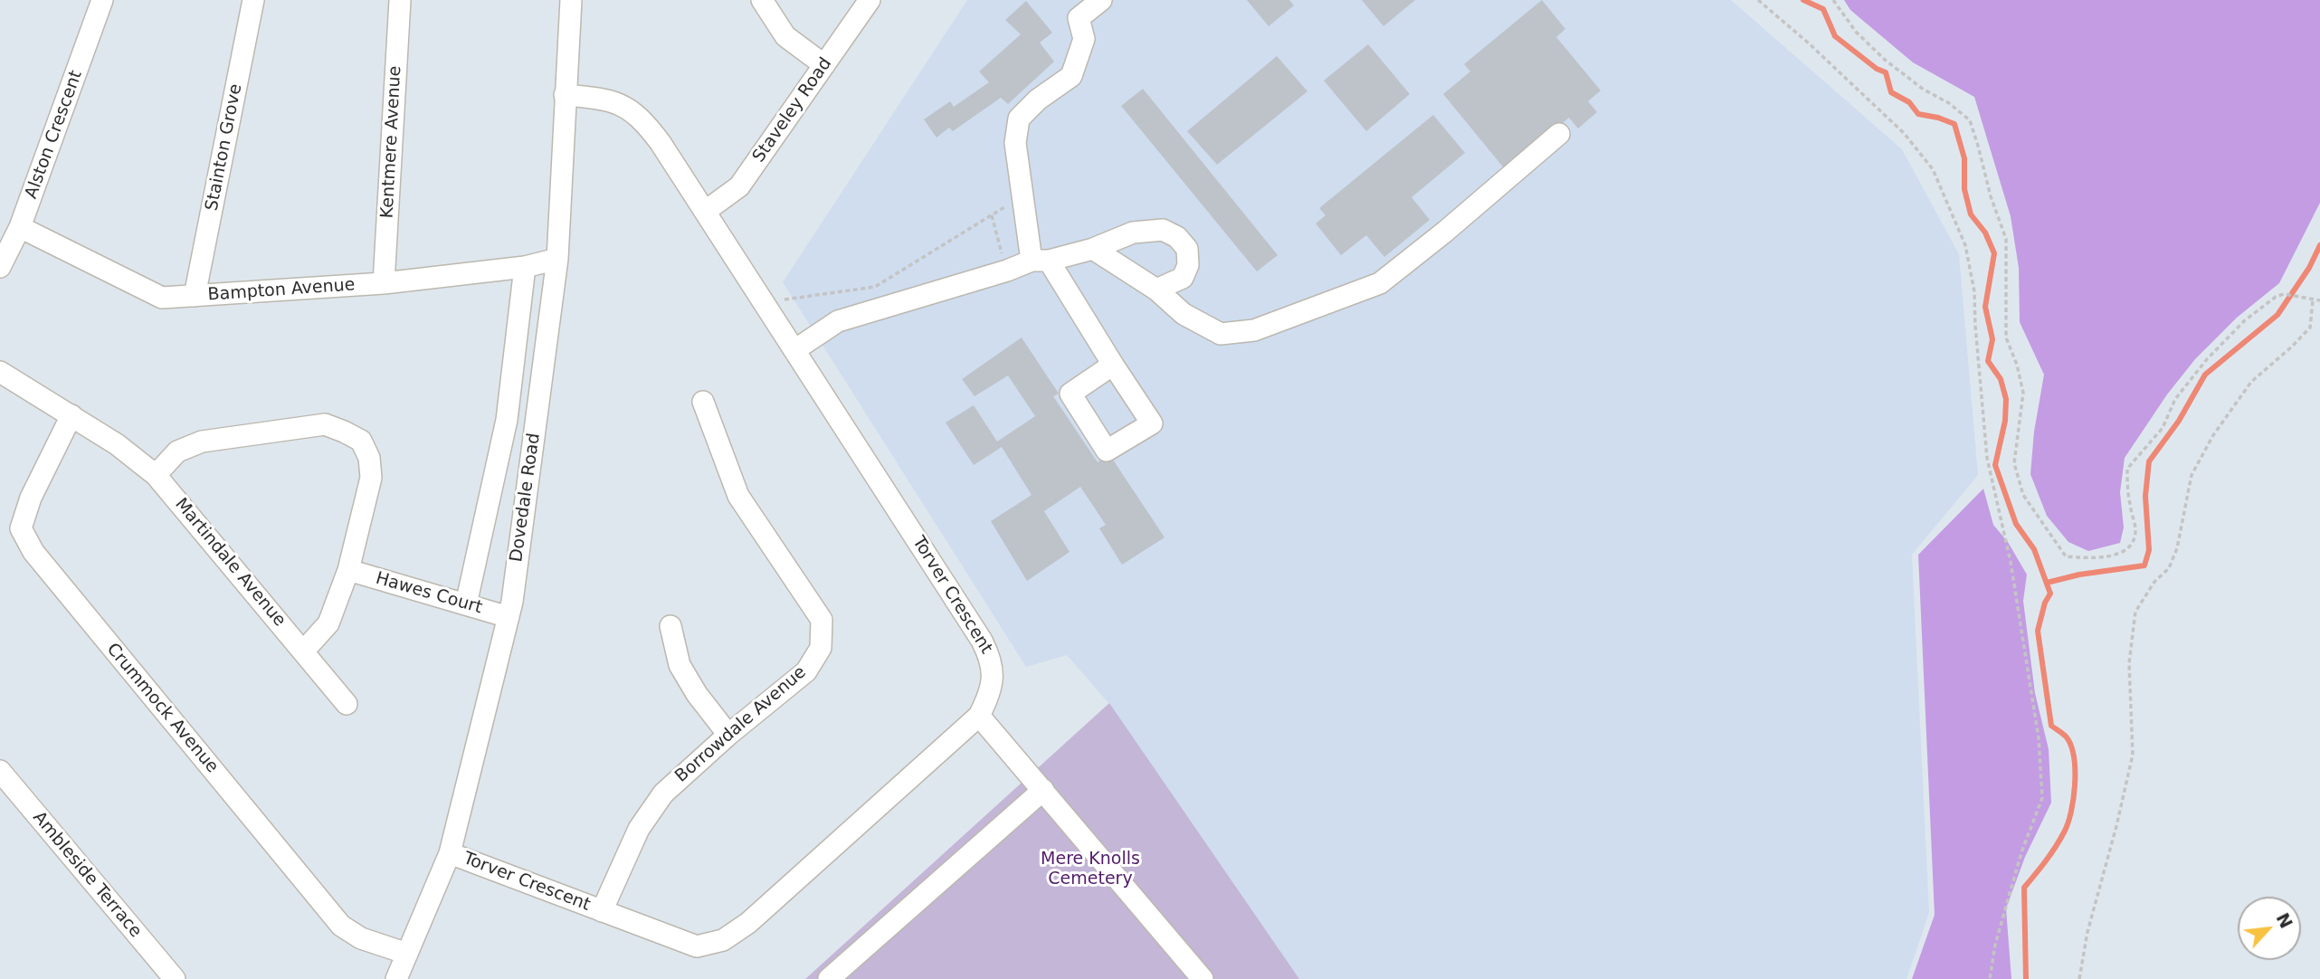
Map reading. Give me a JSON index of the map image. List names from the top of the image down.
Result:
{
  "streets": {
    "street": [
      "Staveley Road",
      "Alston Crescent",
      "Kentmere Avenue",
      "Stainton Grove",
      "Bampton Avenue",
      "Dovedale Road",
      "Martindale Avenue",
      "Hawes Court",
      "Torver Crescent",
      "Crummock Avenue",
      "Borrowdale Avenue",
      "Ambleside Terrace"
    ]
  },
  "crossings": [
    ["Staveley Road", "Torver Crescent"],
    ["Alston Crescent", "Bampton Avenue"],
    ["Kentmere Avenue", "Bampton Avenue"],
    ["Stainton Grove", "Bampton Avenue"],
    ["Bampton Avenue", "Dovedale Road"],
    ["Dovedale Road", "Hawes Court"],
    ["Dovedale Road", "Torver Crescent"],
    ["Dovedale Road", "Crummock Avenue"],
    ["Martindale Avenue", "Crummock Avenue"],
    ["Torver Crescent", "Borrowdale Avenue"]
  ],
  "parks": ["Mere Knolls Cemetery"],
  "north": "top right"
}
